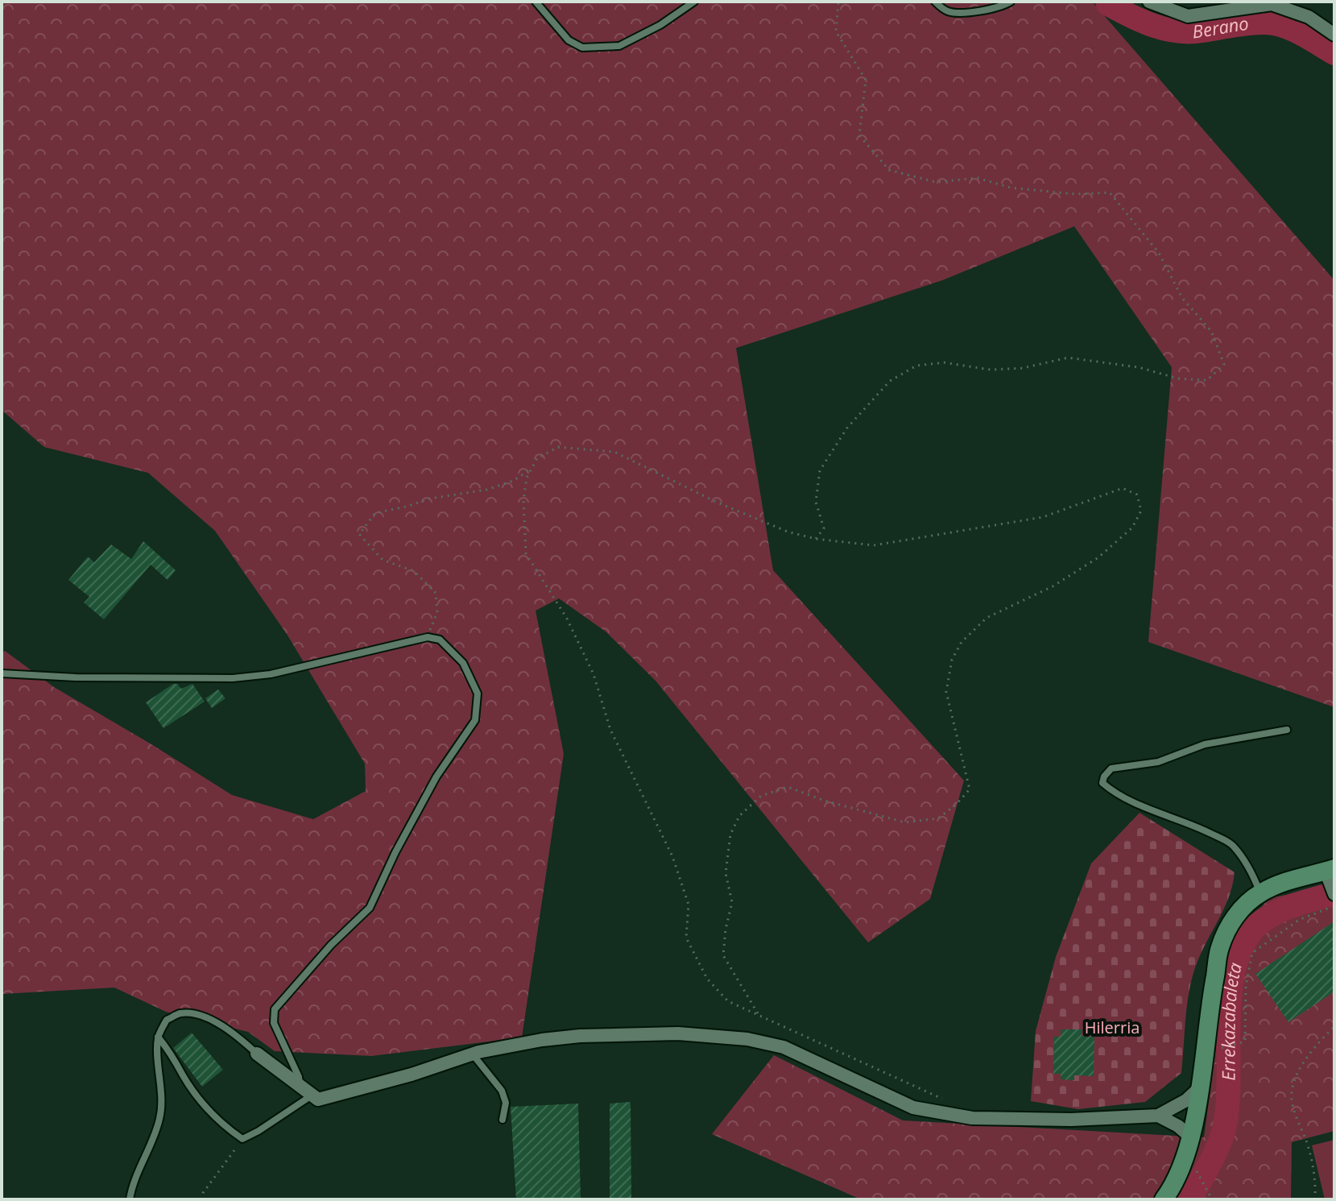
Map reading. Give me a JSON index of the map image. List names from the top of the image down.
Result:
{
  "water": ["Berano", "Errekazabaleta"],
  "parks": ["Hilerria"]
}
